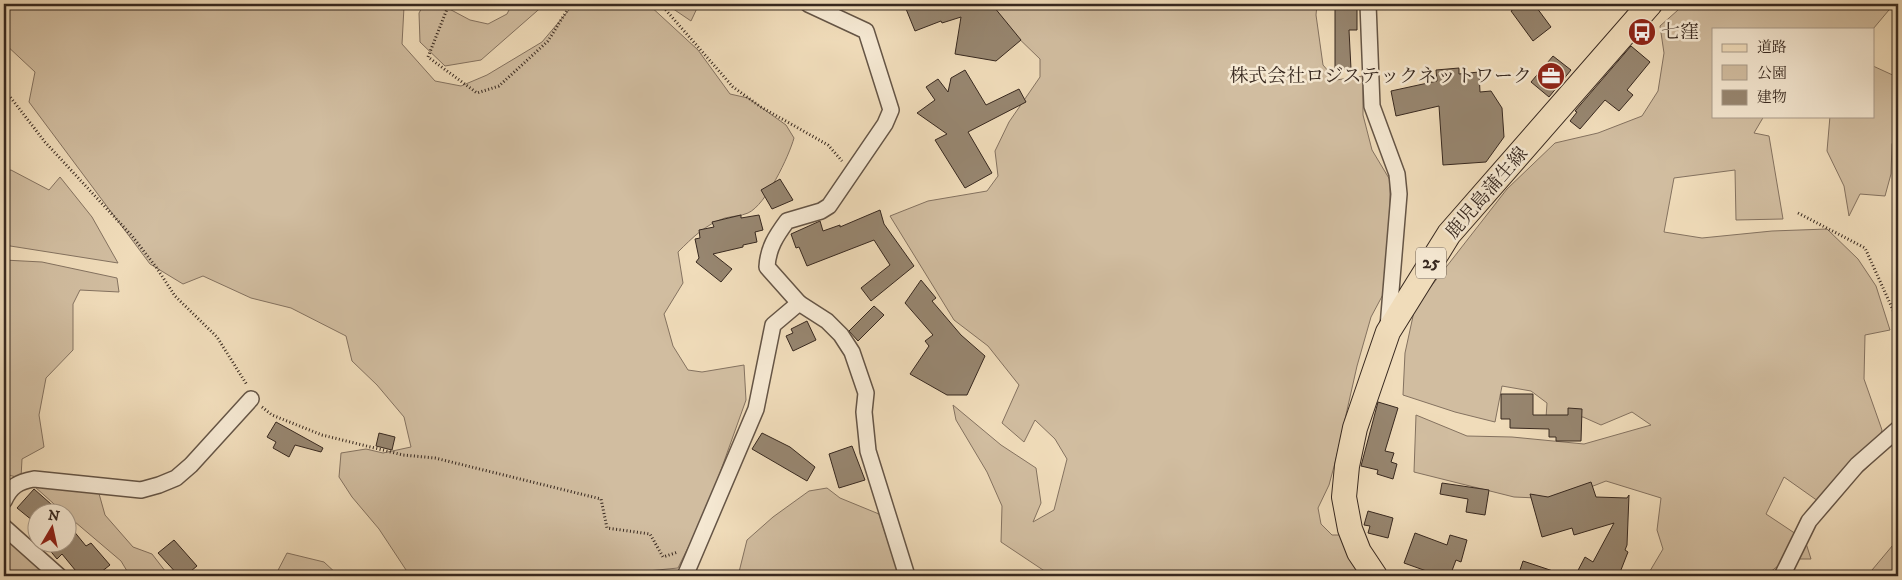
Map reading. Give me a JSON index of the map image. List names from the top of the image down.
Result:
{
  "streets": {
    "main road": ["鹿児島蒲生線", "25"]
  },
  "places": {
    "bus stop": ["七窪"],
    "office": ["株式会社ロジステックネットワーク"]
  },
  "legend": ["道路", "公園", "建物"],
  "north": "top"
}
